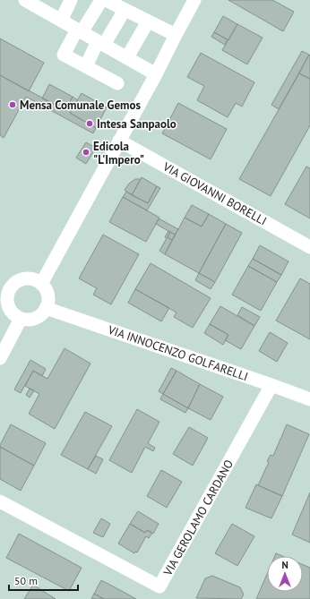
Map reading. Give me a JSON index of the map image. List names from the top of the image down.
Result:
{
  "streets": {
    "street": ["VIA GIOVANNI BORELLI", "VIA INNOCENZO GOLFARELLI", "VIA GEROLAMO CARDANO"]
  },
  "crossings": [
    ["VIA INNOCENZO GOLFARELLI", "VIA GEROLAMO CARDANO"]
  ],
  "places": ["Mensa Comunale Gemos", "Intesa Sanpaolo", "Edicola \"L'Impero\""],
  "scale_bar": "50 m",
  "north": "top"
}
